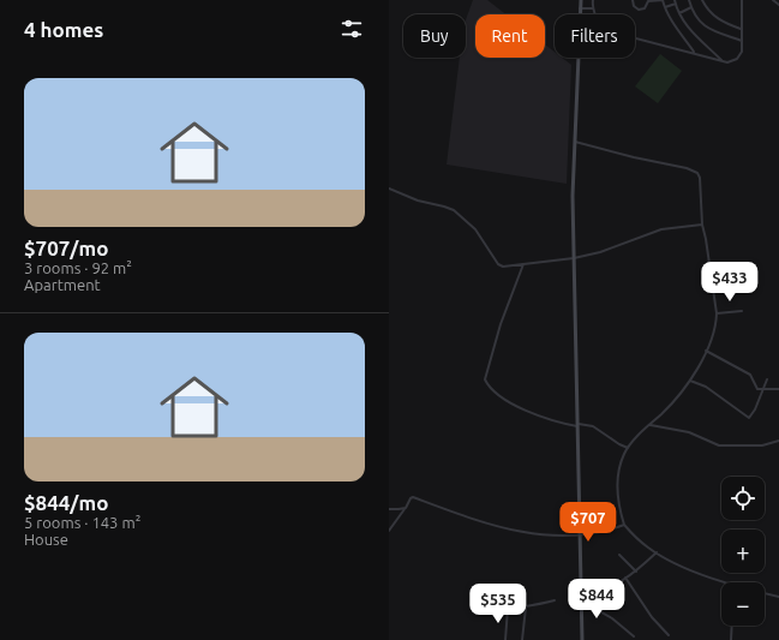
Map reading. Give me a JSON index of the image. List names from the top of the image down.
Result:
{
  "page": {
    "heading": "4 homes",
    "chip": ["Buy", "Rent", "Filters"],
    "list": [
      {
        "name": "$707/mo",
        "note": "3 rooms · 92 m² · Apartment"
      },
      {
        "name": "$844/mo",
        "note": "5 rooms · 143 m² · House"
      }
    ],
    "price": [
      "$433",
      "$707",
      "$844",
      "$535"
    ],
    "map_buttons": ["+", "−"]
  }
}
